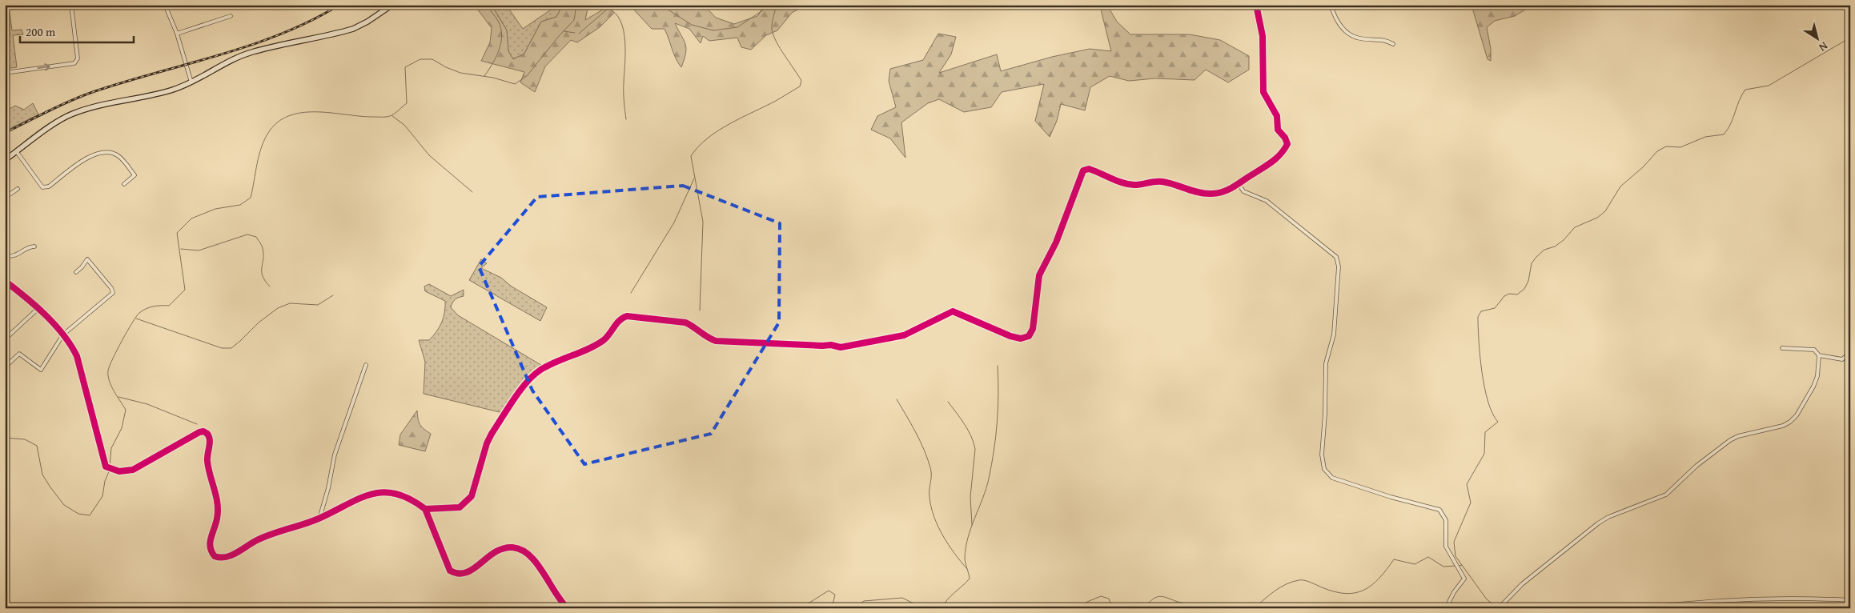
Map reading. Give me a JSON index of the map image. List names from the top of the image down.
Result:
{
  "scale_bar": "200 m",
  "north": "bottom right"
}
